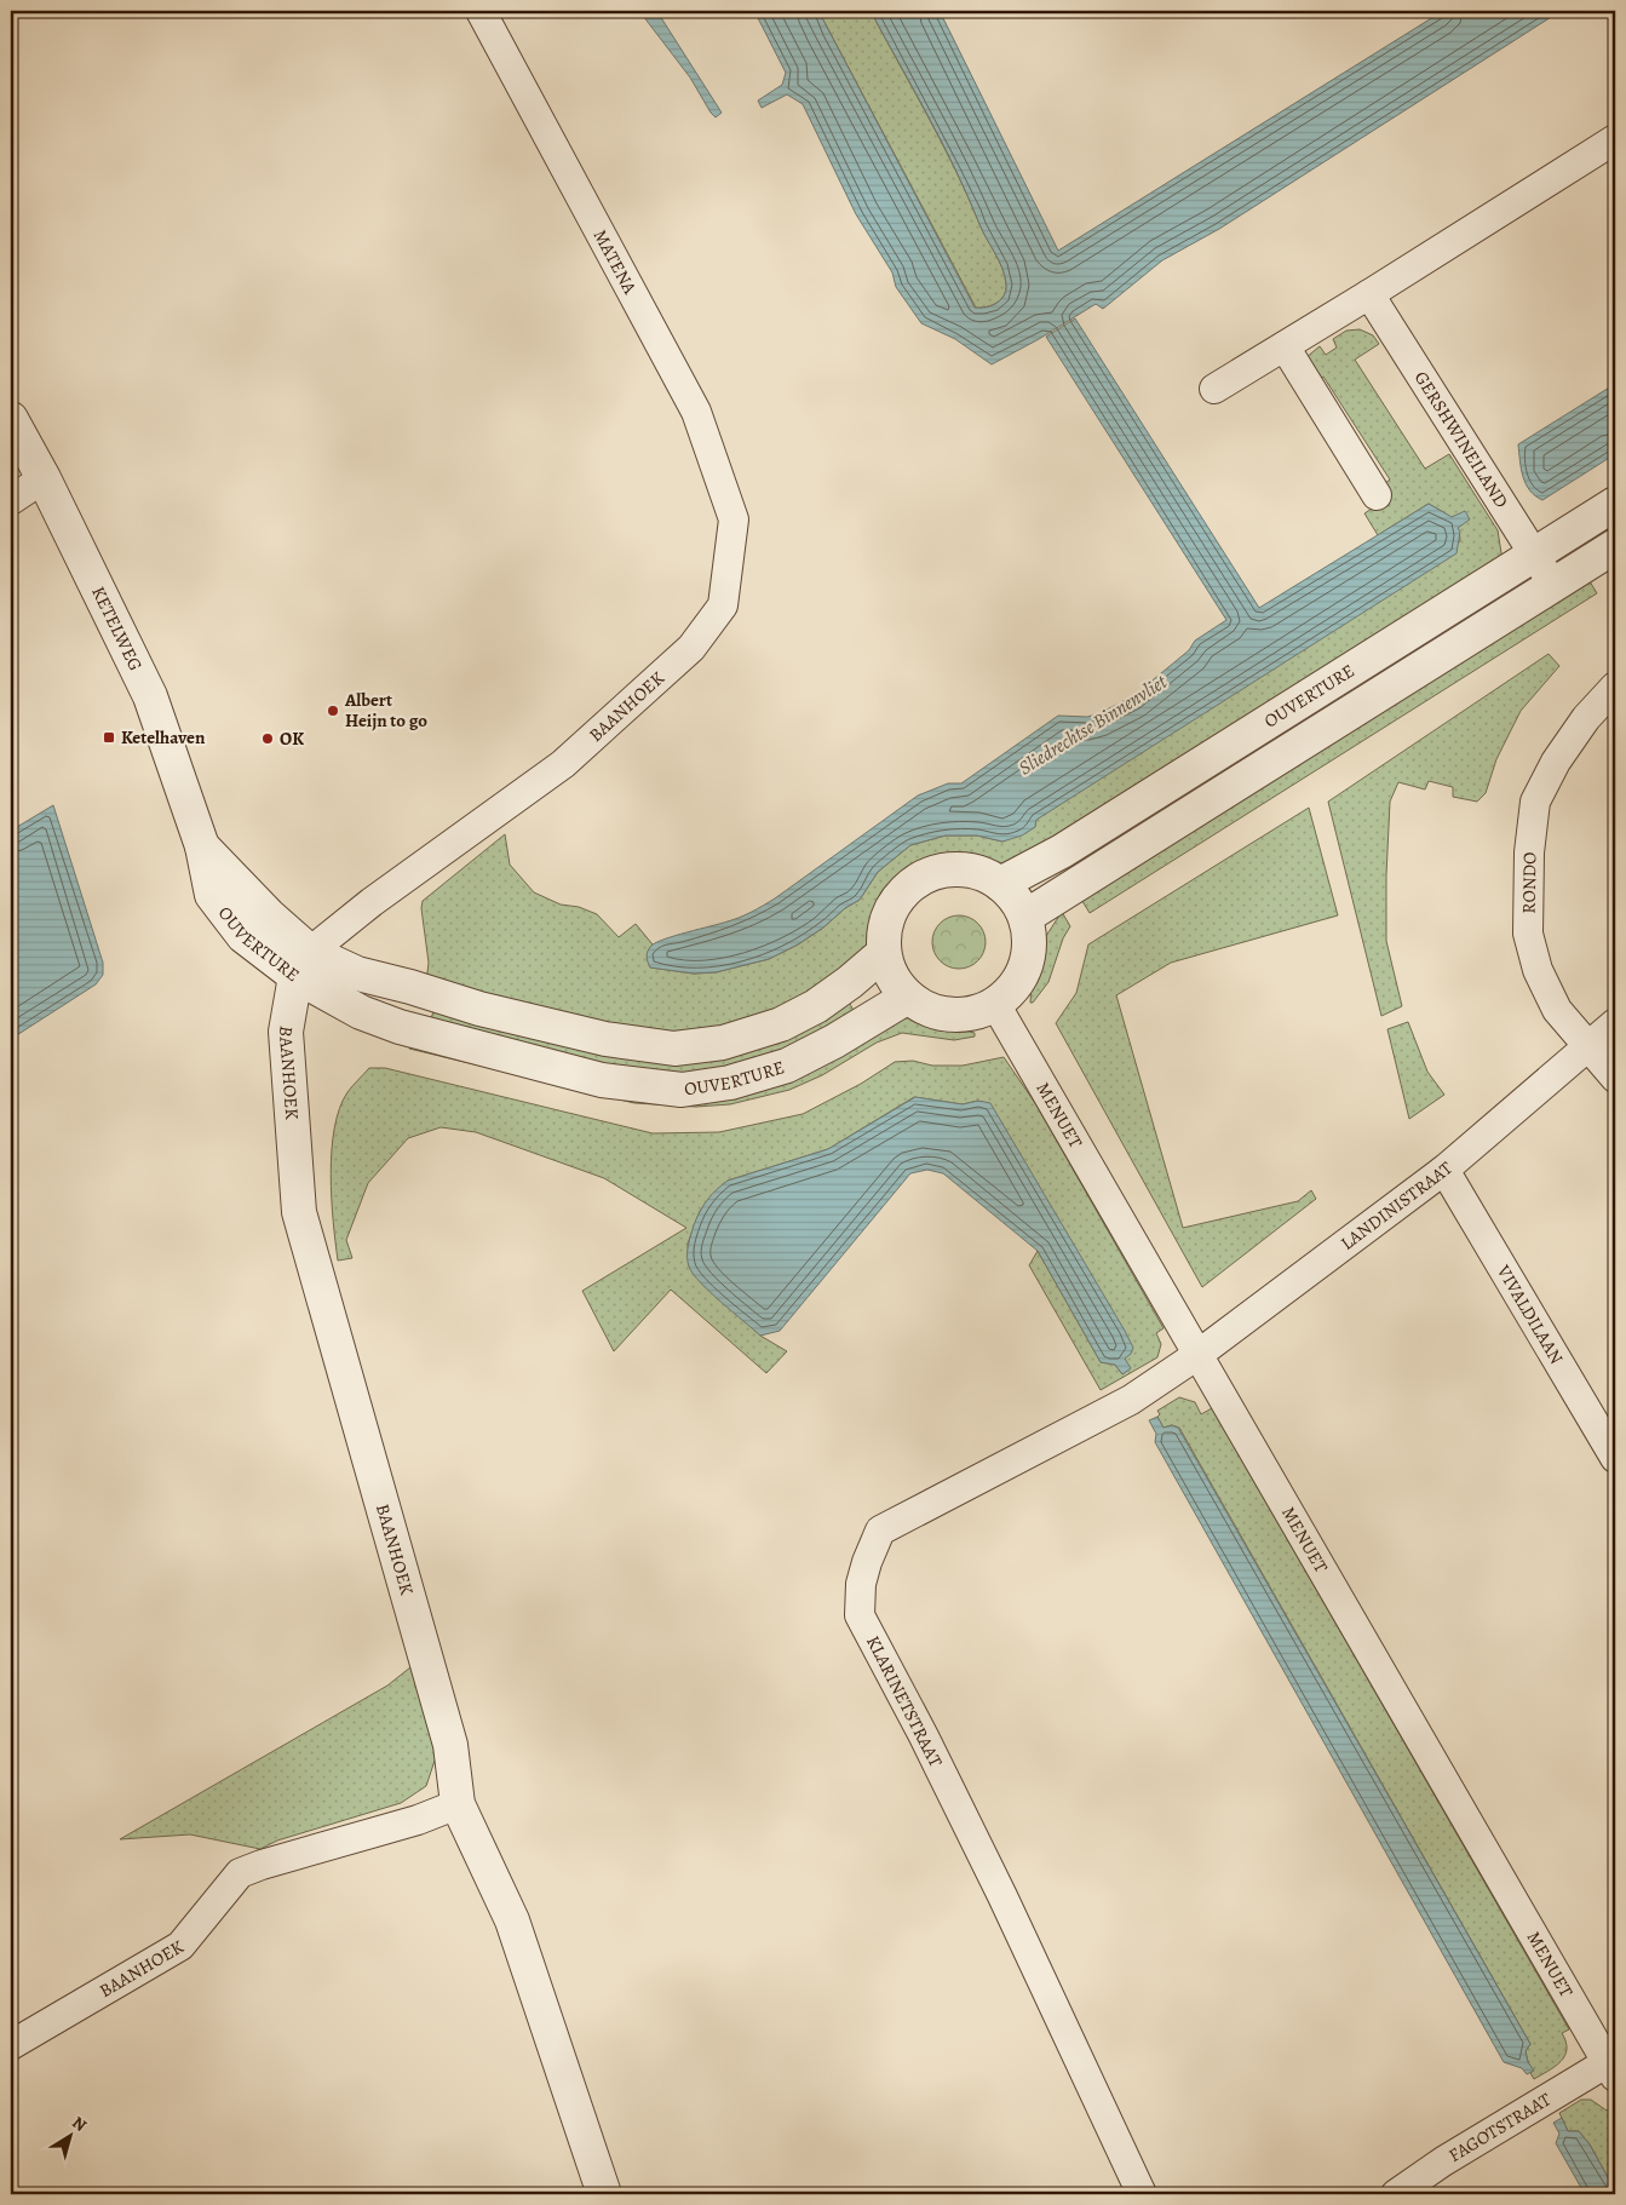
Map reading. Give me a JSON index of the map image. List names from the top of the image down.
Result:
{
  "streets": {
    "street": [
      "MATENA",
      "GERSHWINEILAND",
      "KETELWEG",
      "OUVERTURE",
      "BAANHOEK",
      "RONDO",
      "MENUET",
      "LANDINISTRAAT",
      "VIVALDILAAN",
      "KLARINETSTRAAT",
      "FAGOTSTRAAT"
    ]
  },
  "crossings": [
    ["MATENA", "BAANHOEK"],
    ["GERSHWINEILAND", "OUVERTURE"],
    ["KETELWEG", "OUVERTURE"],
    ["OUVERTURE", "BAANHOEK"],
    ["OUVERTURE", "MENUET"],
    ["RONDO", "LANDINISTRAAT"],
    ["MENUET", "LANDINISTRAAT"],
    ["MENUET", "KLARINETSTRAAT"],
    ["MENUET", "FAGOTSTRAAT"],
    ["LANDINISTRAAT", "VIVALDILAAN"],
    ["LANDINISTRAAT", "KLARINETSTRAAT"]
  ],
  "water": ["Sliedrechtse Binnenvliet"],
  "places": {
    "other": ["Albert Heijn to go", "OK"],
    "transit": ["Ketelhaven"]
  },
  "north": "top right"
}
